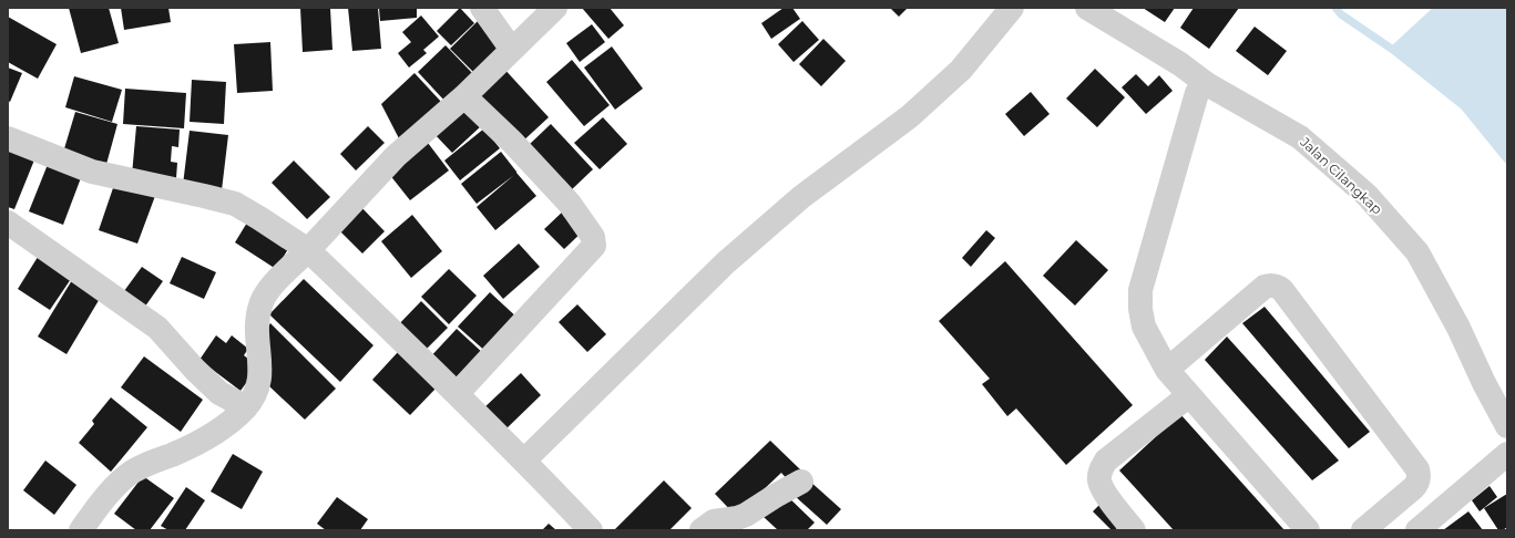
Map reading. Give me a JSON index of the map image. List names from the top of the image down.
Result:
{
  "streets": {
    "street": ["Jalan Cilangkap"]
  }
}
